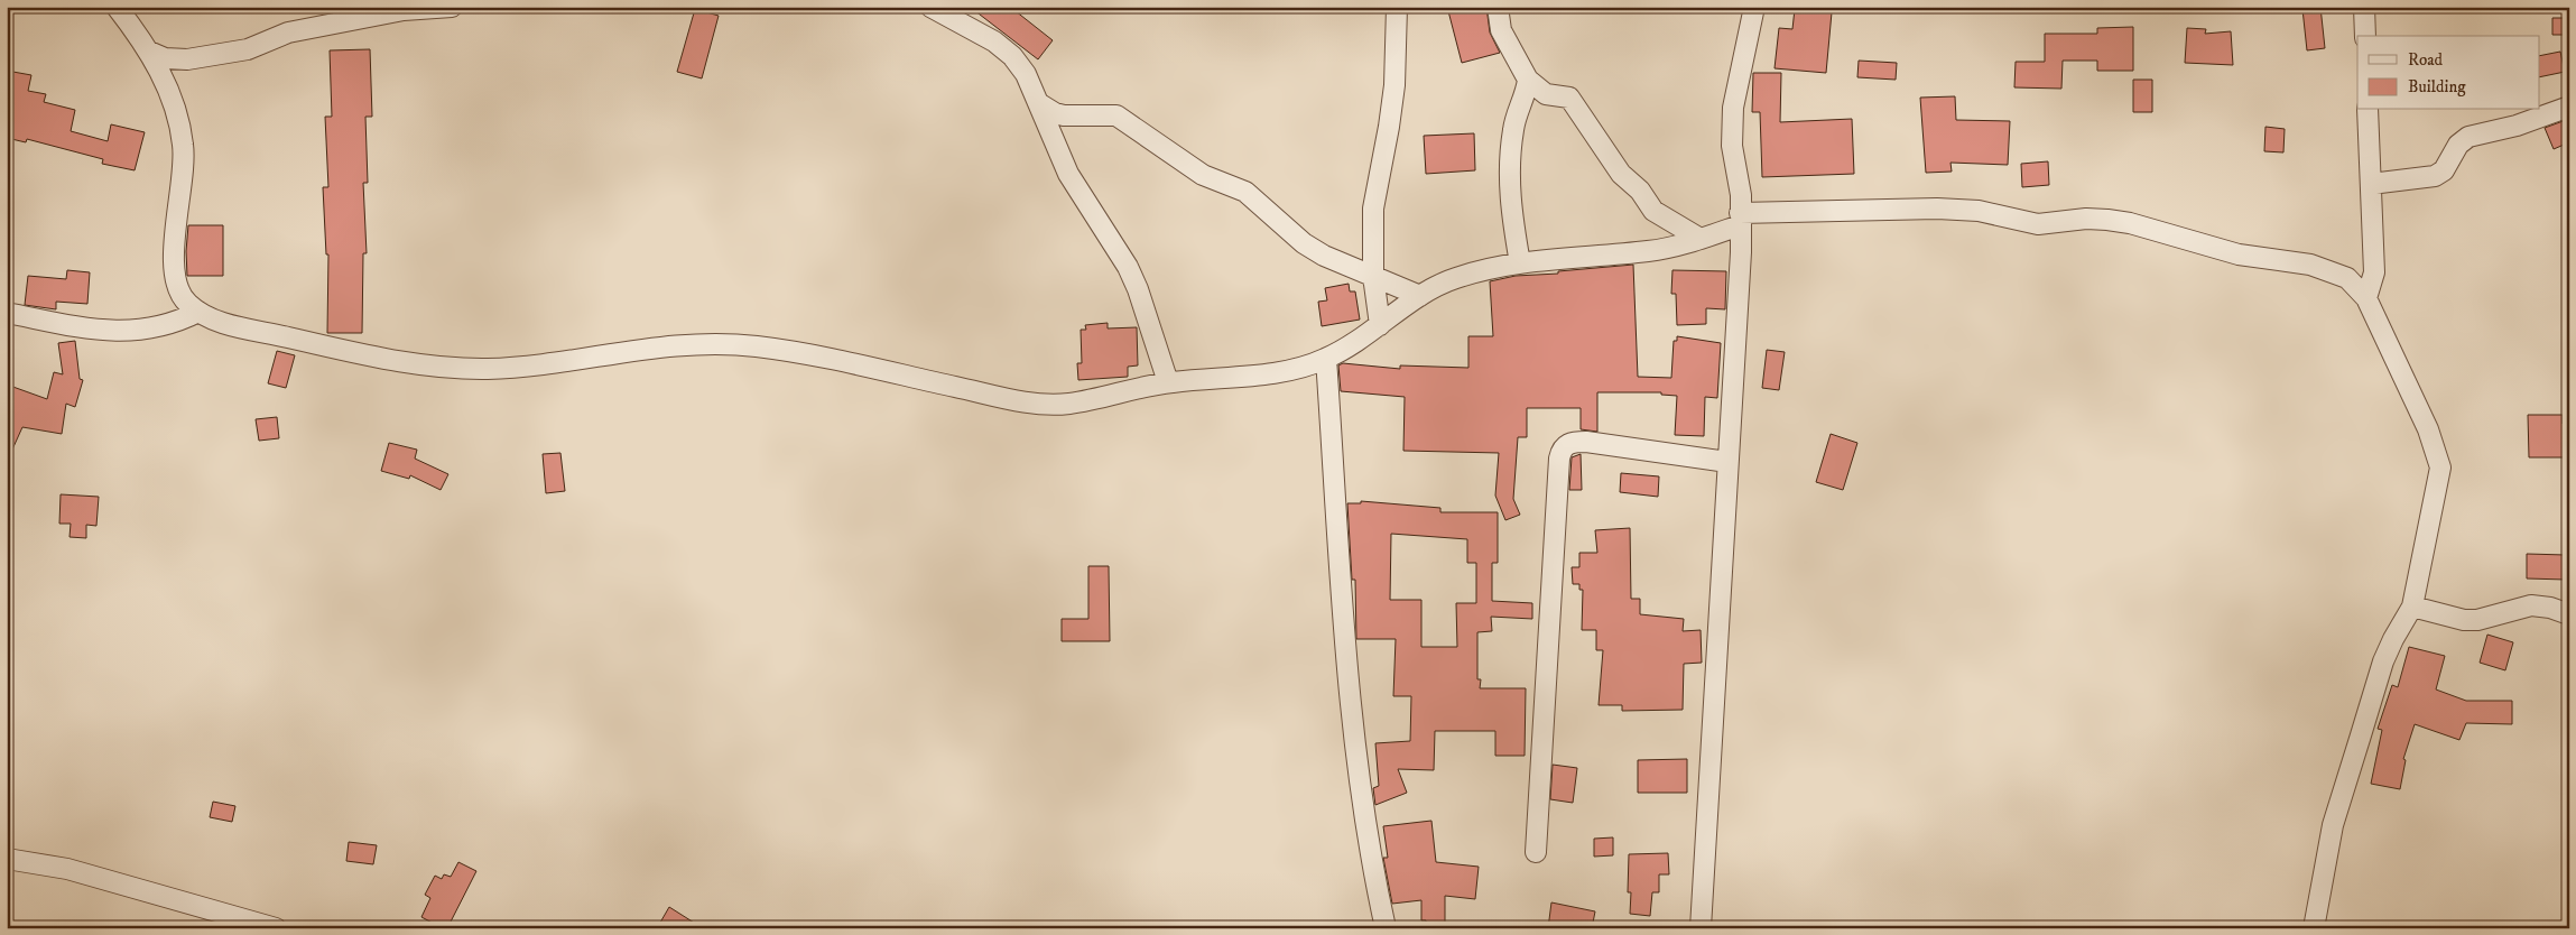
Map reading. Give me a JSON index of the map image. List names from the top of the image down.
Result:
{
  "legend": ["Road", "Building"]
}
